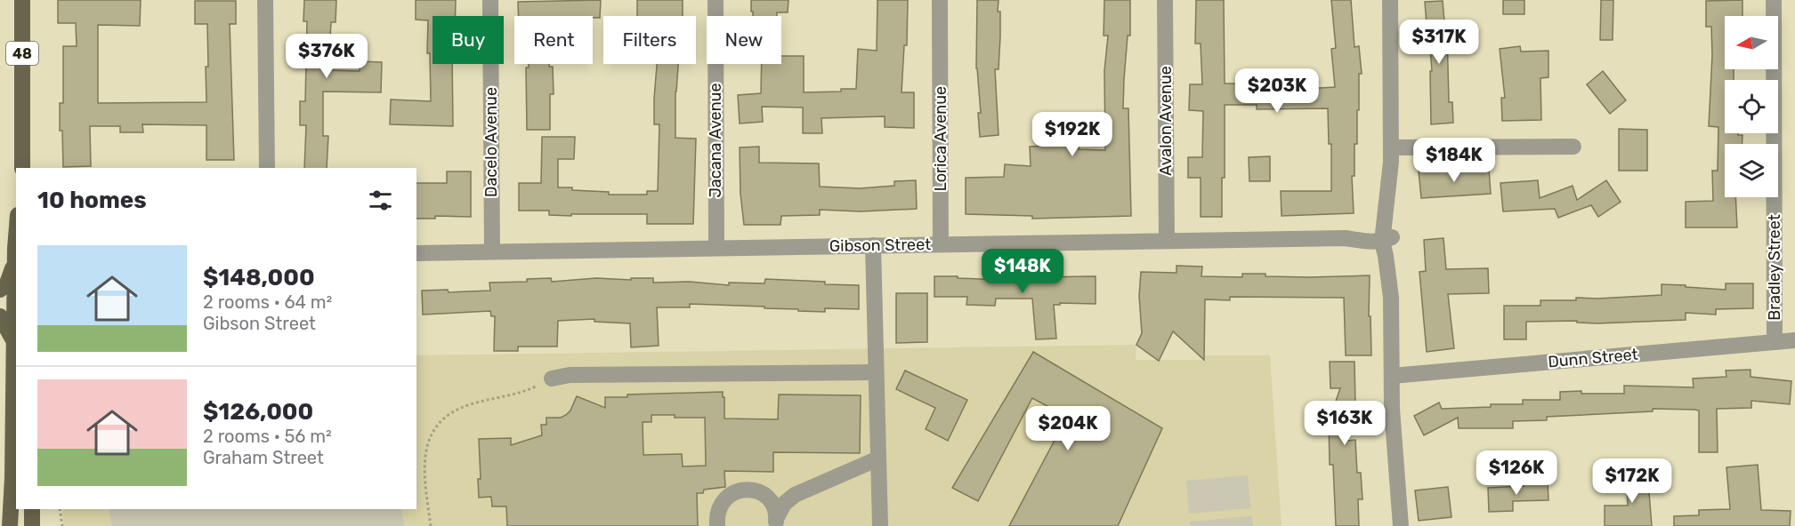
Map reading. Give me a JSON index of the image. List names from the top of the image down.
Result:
{
  "streets": {
    "main road": ["48"],
    "street": [
      "Avalon Avenue",
      "Lorica Avenue",
      "Jacana Avenue",
      "Dacelo Avenue",
      "Gibson Street",
      "Bradley Street",
      "Dunn Street"
    ]
  },
  "crossings": [
    ["Avalon Avenue", "Gibson Street"],
    ["Lorica Avenue", "Gibson Street"],
    ["Jacana Avenue", "Gibson Street"],
    ["Dacelo Avenue", "Gibson Street"],
    ["Bradley Street", "Dunn Street"]
  ],
  "north": "left",
  "page": {
    "chip": [
      "Buy",
      "Rent",
      "Filters",
      "New"
    ],
    "price": [
      "$317K",
      "$376K",
      "$203K",
      "$192K",
      "$184K",
      "$148K",
      "$163K",
      "$204K",
      "$126K",
      "$172K"
    ],
    "heading": "10 homes",
    "list": [
      {
        "name": "$148,000",
        "note": "2 rooms · 64 m² · Gibson Street"
      },
      {
        "name": "$126,000",
        "note": "2 rooms · 56 m² · Graham Street"
      }
    ]
  }
}
